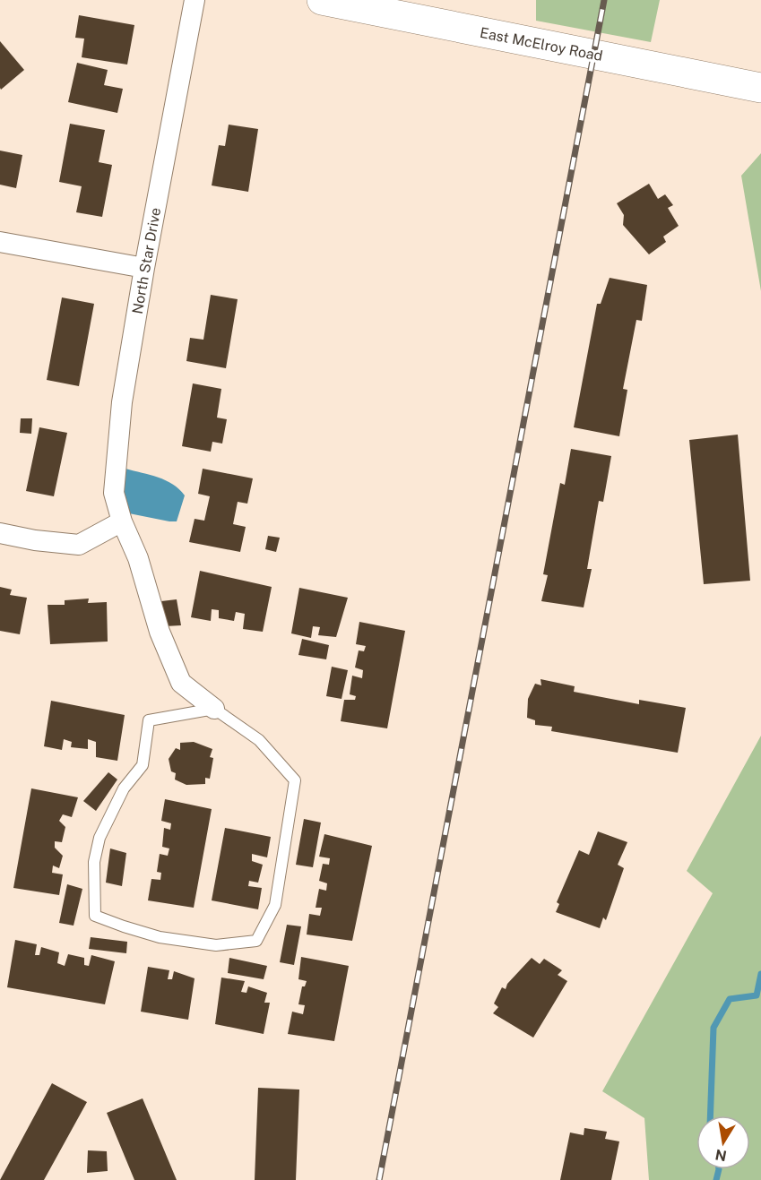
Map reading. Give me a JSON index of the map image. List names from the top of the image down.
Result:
{
  "streets": {
    "main road": ["East McElroy Road"],
    "street": ["North Star Drive"]
  },
  "north": "bottom"
}
